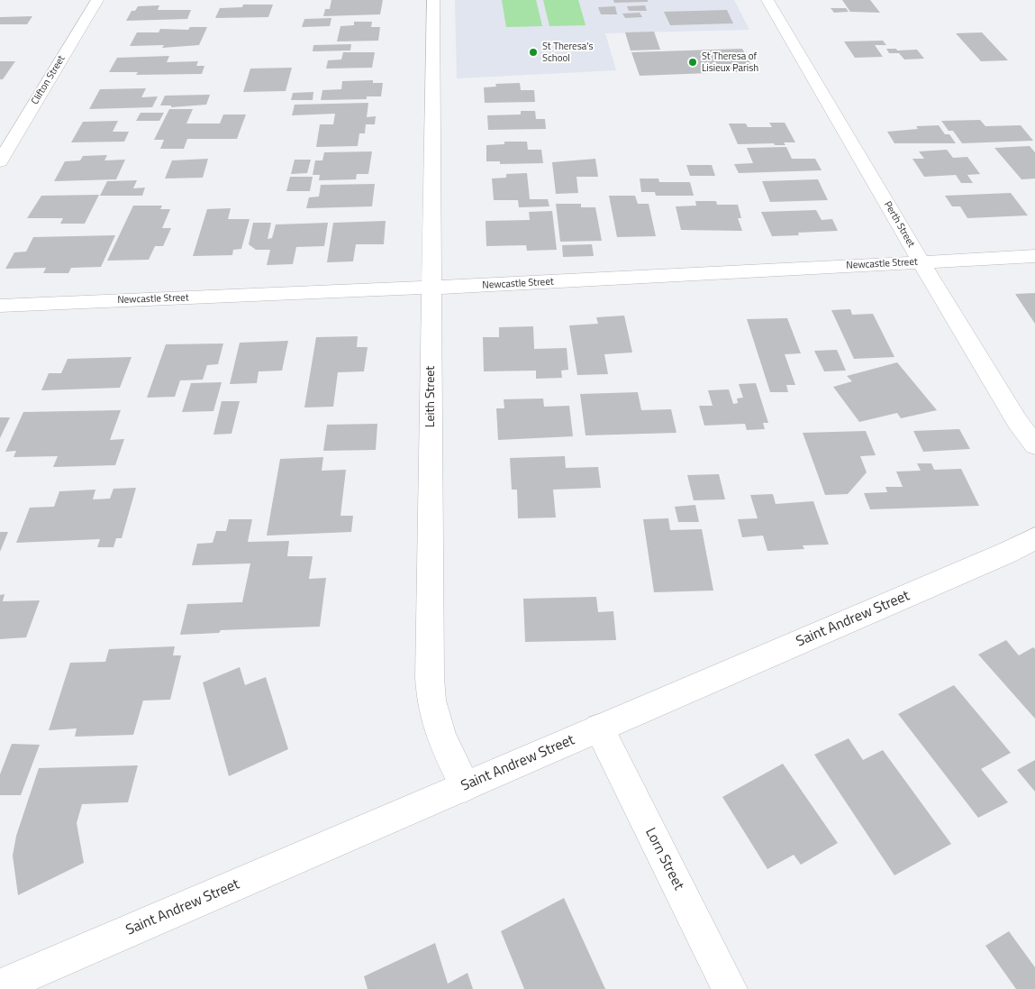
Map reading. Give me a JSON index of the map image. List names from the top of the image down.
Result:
{
  "streets": {
    "street": [
      "Clifton Street",
      "Perth Street",
      "Newcastle Street",
      "Leith Street",
      "Saint Andrew Street",
      "Lorn Street"
    ]
  },
  "crossings": [
    ["Perth Street", "Newcastle Street"],
    ["Newcastle Street", "Leith Street"],
    ["Leith Street", "Saint Andrew Street"],
    ["Saint Andrew Street", "Lorn Street"]
  ],
  "places": ["St Theresa's School", "St Theresa of Lisieux Parish"]
}
